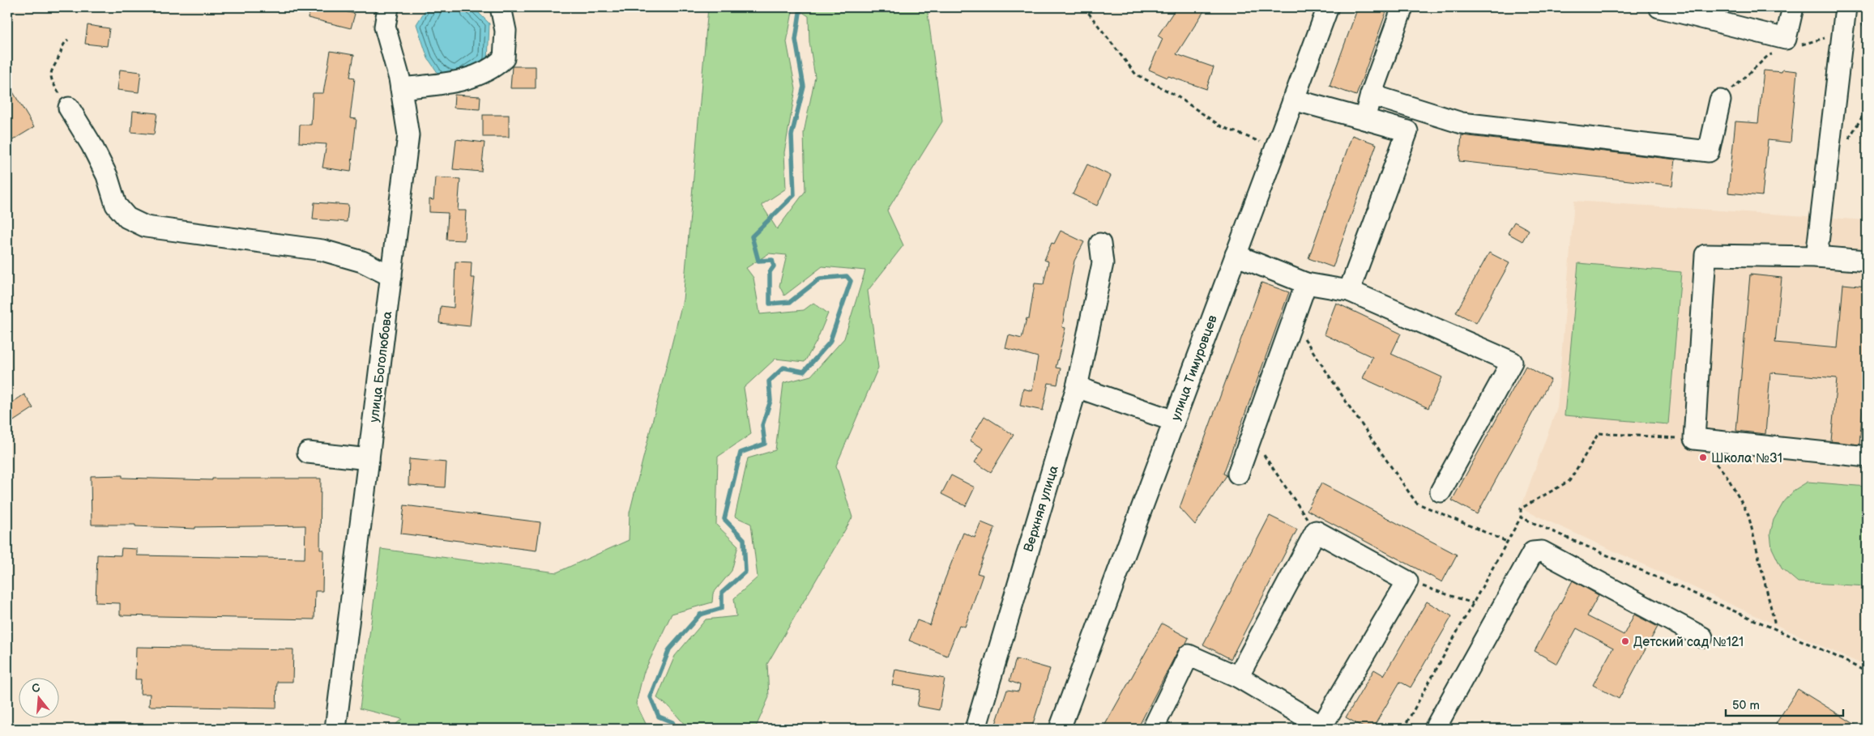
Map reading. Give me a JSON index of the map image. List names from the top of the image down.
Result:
{
  "streets": {
    "street": ["улица Боголюбова", "улица Тимуровцев", "Верхняя улица"]
  },
  "places": ["Школа №31", "Детский сад №121"],
  "scale_bar": "50 m",
  "north": "top"
}
